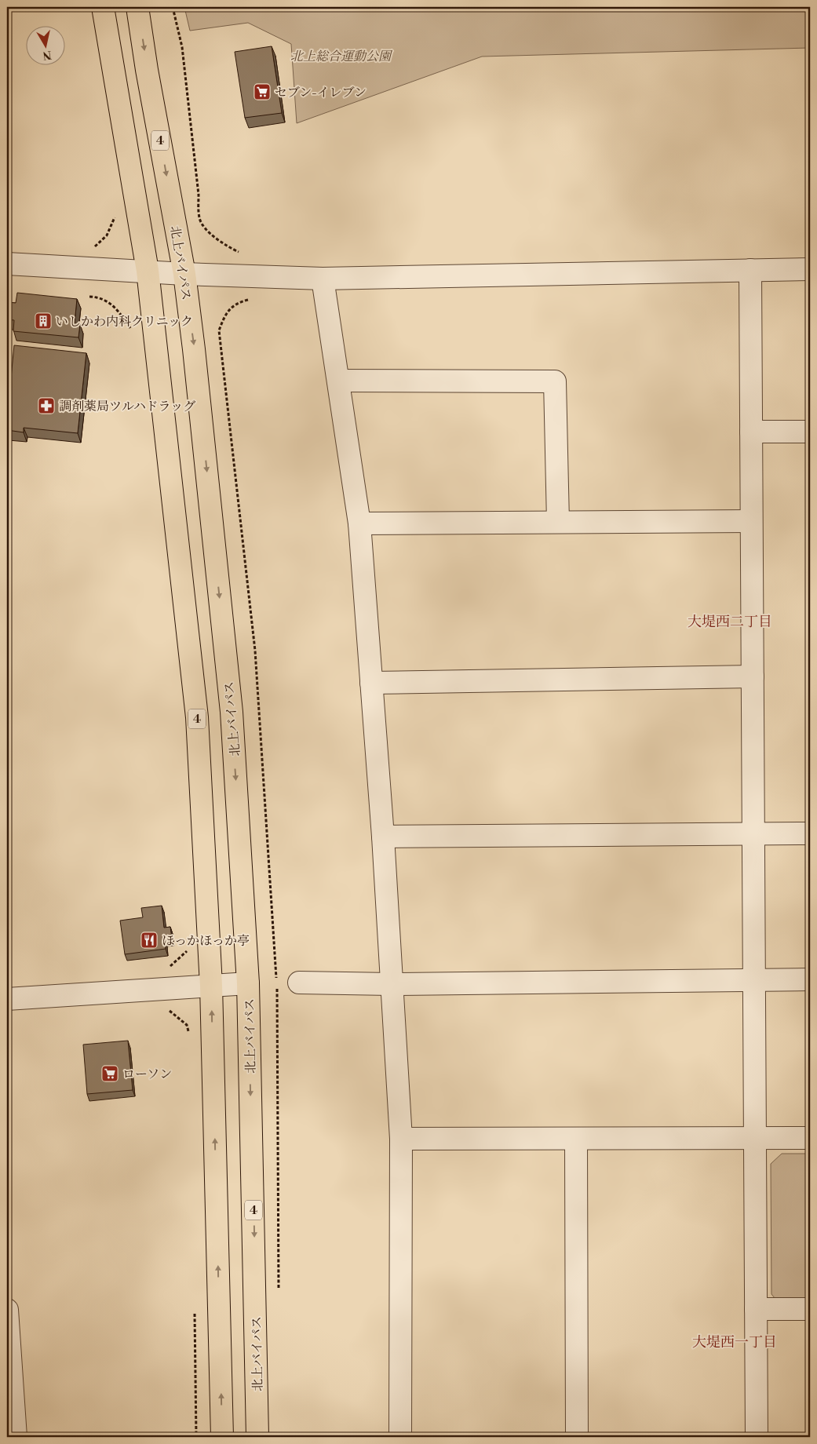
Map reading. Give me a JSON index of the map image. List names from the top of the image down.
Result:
{
  "streets": {
    "highway": ["4", "北上バイパス"]
  },
  "districts": ["大堤西二丁目", "大堤西一丁目"],
  "parks": ["北上総合運動公園"],
  "places": {
    "supermarket": ["セブン-イレブン", "ローソン"],
    "building": ["いしかわ内科クリニック"],
    "pharmacy": ["調剤薬局ツルハドラッグ"],
    "restaurant": ["ほっかほっか亭"]
  },
  "north": "bottom"
}
